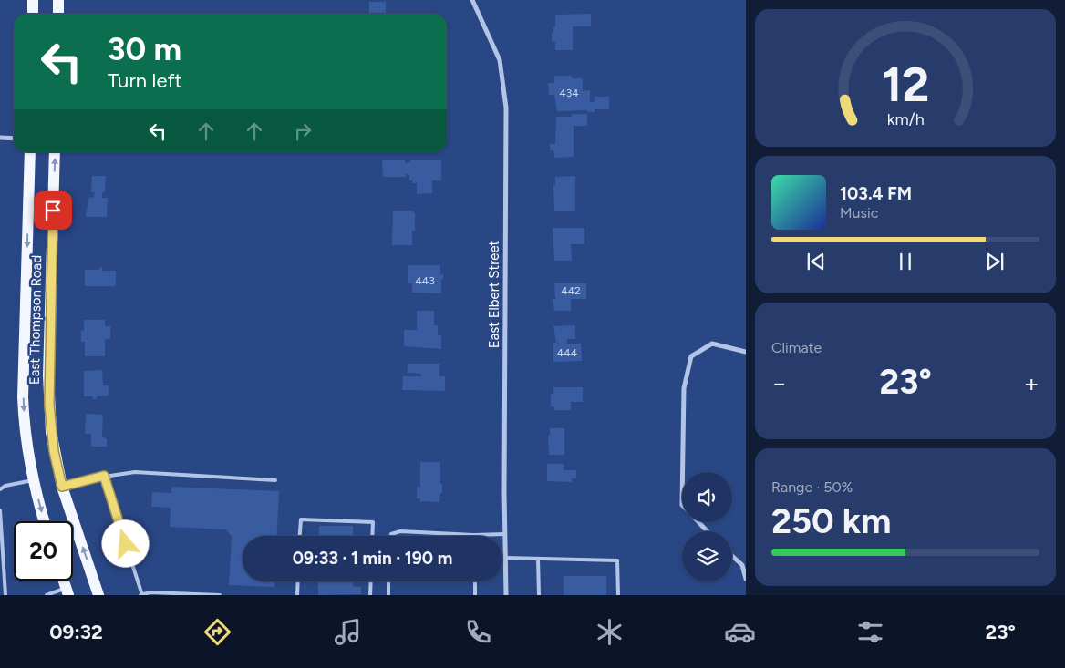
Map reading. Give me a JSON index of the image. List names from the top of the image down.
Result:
{
  "streets": {
    "main road": ["East Thompson Road"],
    "street": ["East Elbert Street"]
  },
  "house_numbers": [
    "434",
    "443",
    "442",
    "444"
  ],
  "page": {
    "turn": ["30 m", "Turn left"],
    "song": ["103.4 FM", "Music"],
    "tile": [
      "Climate",
      ["Range · 50%", "250 km"]
    ],
    "heat": ["−", "23°", "+"],
    "limit": "20",
    "trip": "09:33 · 1 min · 190 m",
    "tabs": ["09:32", "23°"],
    "gauge": ["12", "km/h"]
  }
}
